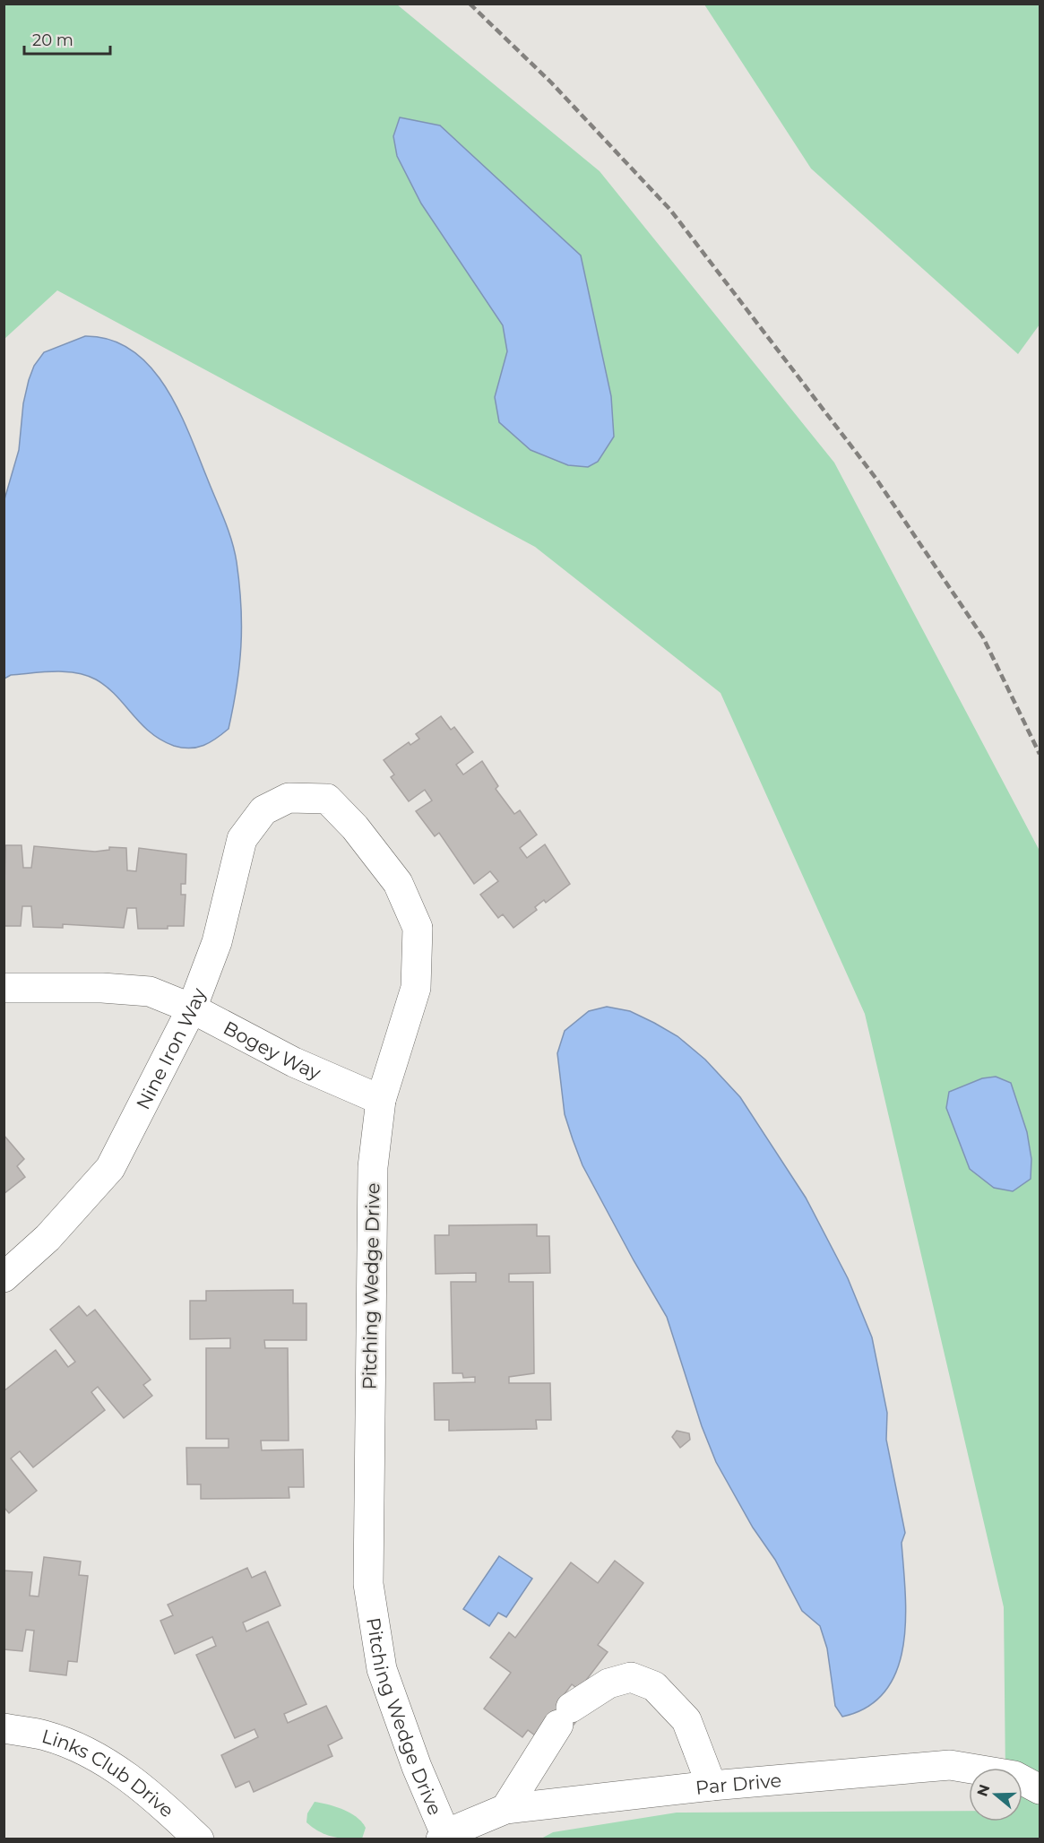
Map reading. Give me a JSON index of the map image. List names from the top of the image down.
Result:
{
  "streets": {
    "street": [
      "Nine Iron Way",
      "Bogey Way",
      "Pitching Wedge Drive",
      "Links Club Drive",
      "Par Drive"
    ]
  },
  "crossings": [
    ["Nine Iron Way", "Bogey Way"],
    ["Nine Iron Way", "Pitching Wedge Drive"],
    ["Bogey Way", "Pitching Wedge Drive"],
    ["Pitching Wedge Drive", "Par Drive"]
  ],
  "scale_bar": "20 m",
  "north": "left"
}
